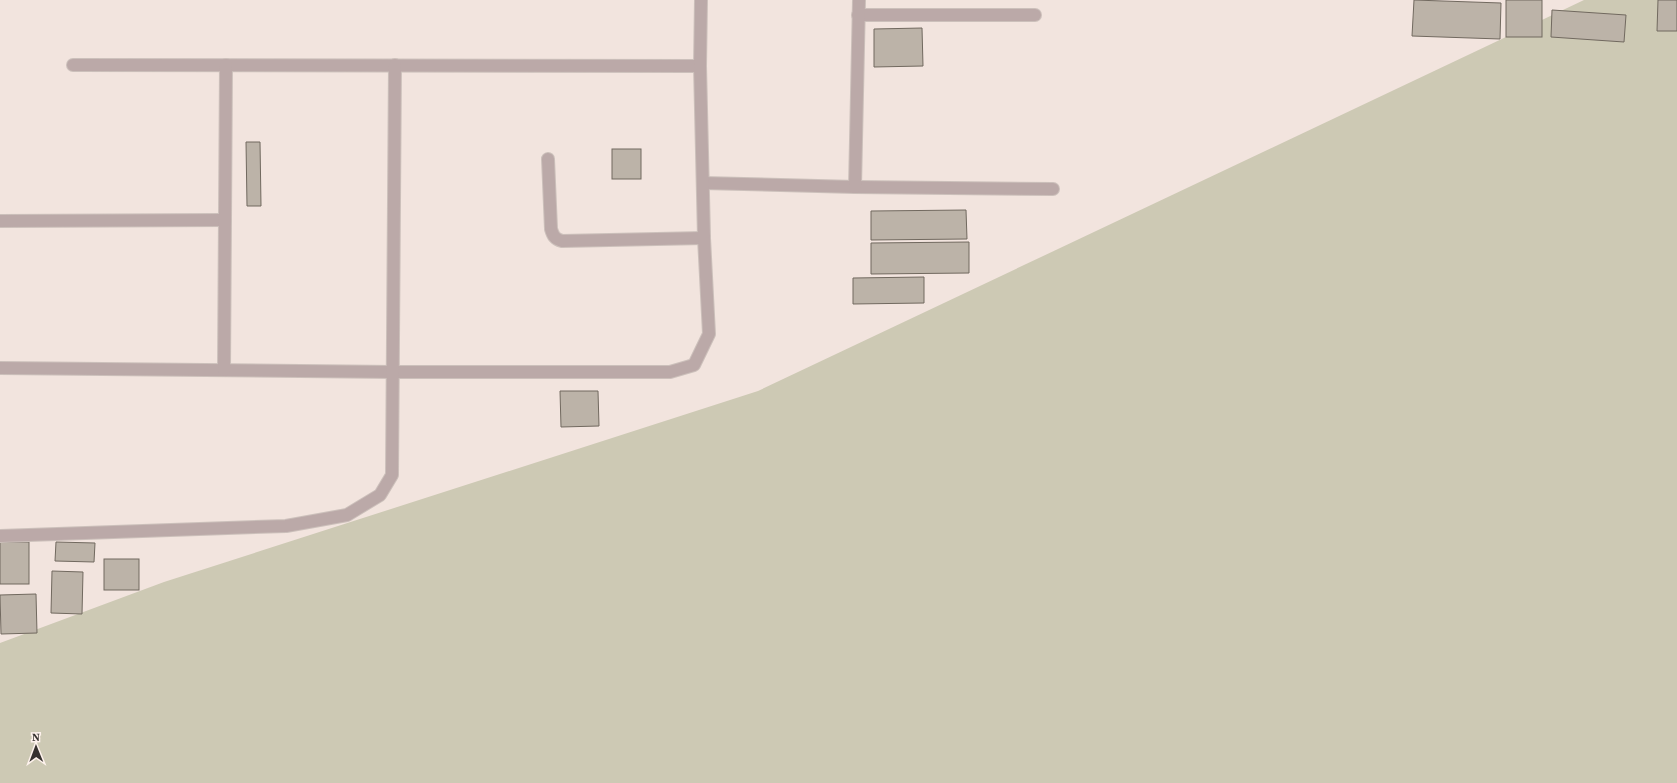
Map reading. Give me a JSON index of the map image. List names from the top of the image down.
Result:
{
  "north": "top"
}
